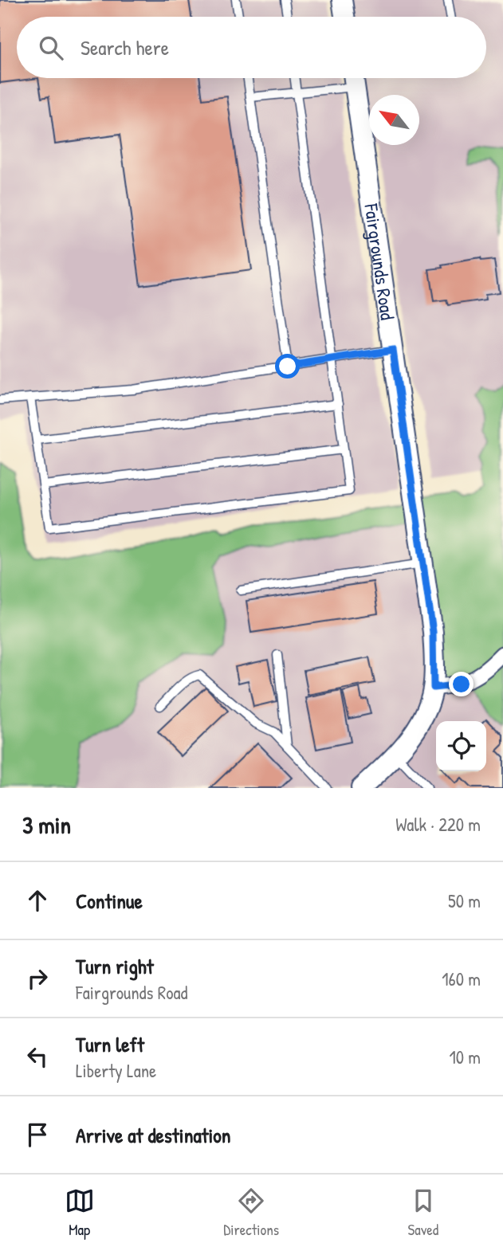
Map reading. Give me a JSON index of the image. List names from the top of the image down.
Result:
{
  "streets": {
    "street": ["Fairgrounds Road"]
  },
  "north": "top left",
  "page": {
    "search": "Search here",
    "heading": ["3 min", "Walk · 220 m"],
    "list": [
      ["Continue", "50 m"],
      ["Turn right", "Fairgrounds Road", "160 m"],
      ["Turn left", "Liberty Lane", "10 m"],
      "Arrive at destination"
    ],
    "nav": ["Map", "Directions", "Saved"]
  }
}
